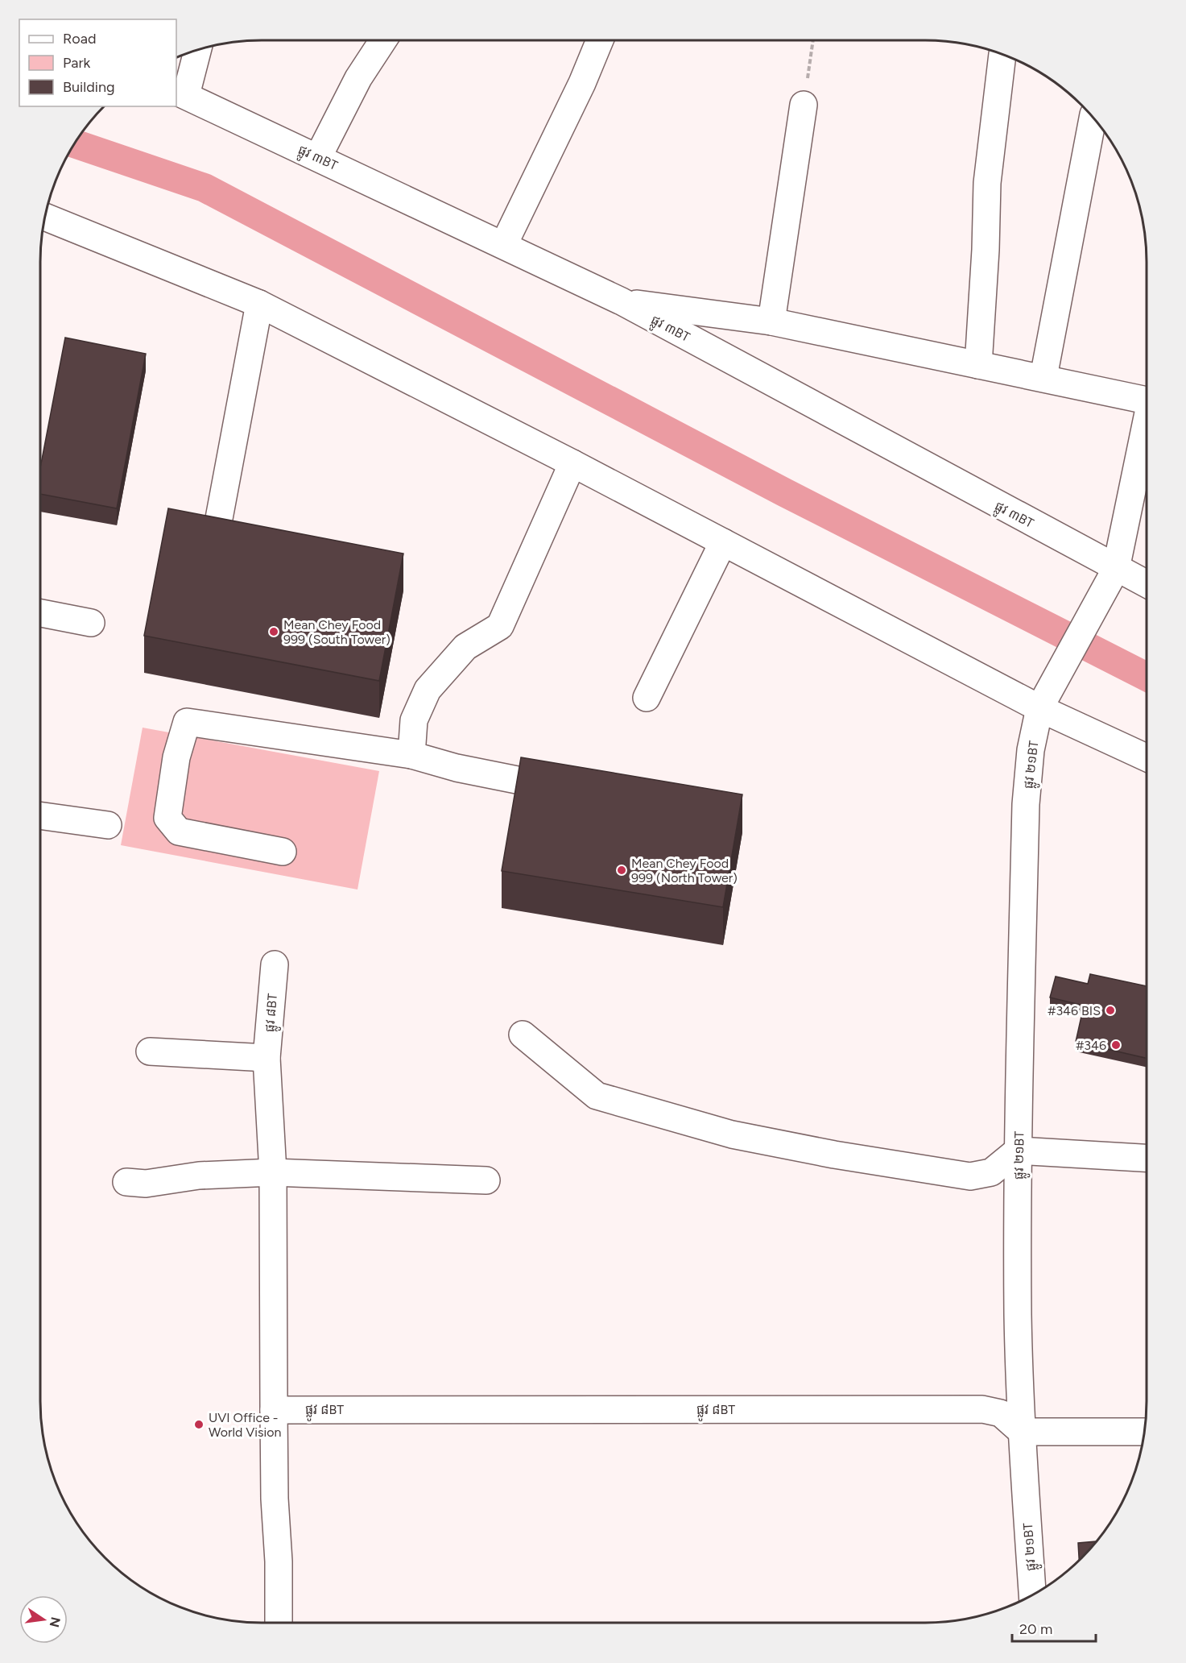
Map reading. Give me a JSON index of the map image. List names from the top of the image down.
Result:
{
  "streets": {
    "street": ["ផ្លូវ ៣BT", "ផ្លូវ ២១BT", "ផ្លូវ ៨BT"]
  },
  "crossings": [
    ["ផ្លូវ ៣BT", "ផ្លូវ ២១BT"],
    ["ផ្លូវ ២១BT", "ផ្លូវ ៨BT"]
  ],
  "places": [
    "Mean Chey Food 999 (South Tower)",
    "Mean Chey Food 999 (North Tower)",
    "#346 BIS",
    "#346",
    "UVI Office - World Vision"
  ],
  "legend": ["Road", "Park", "Building"],
  "scale_bar": "20 m",
  "north": "right"
}
